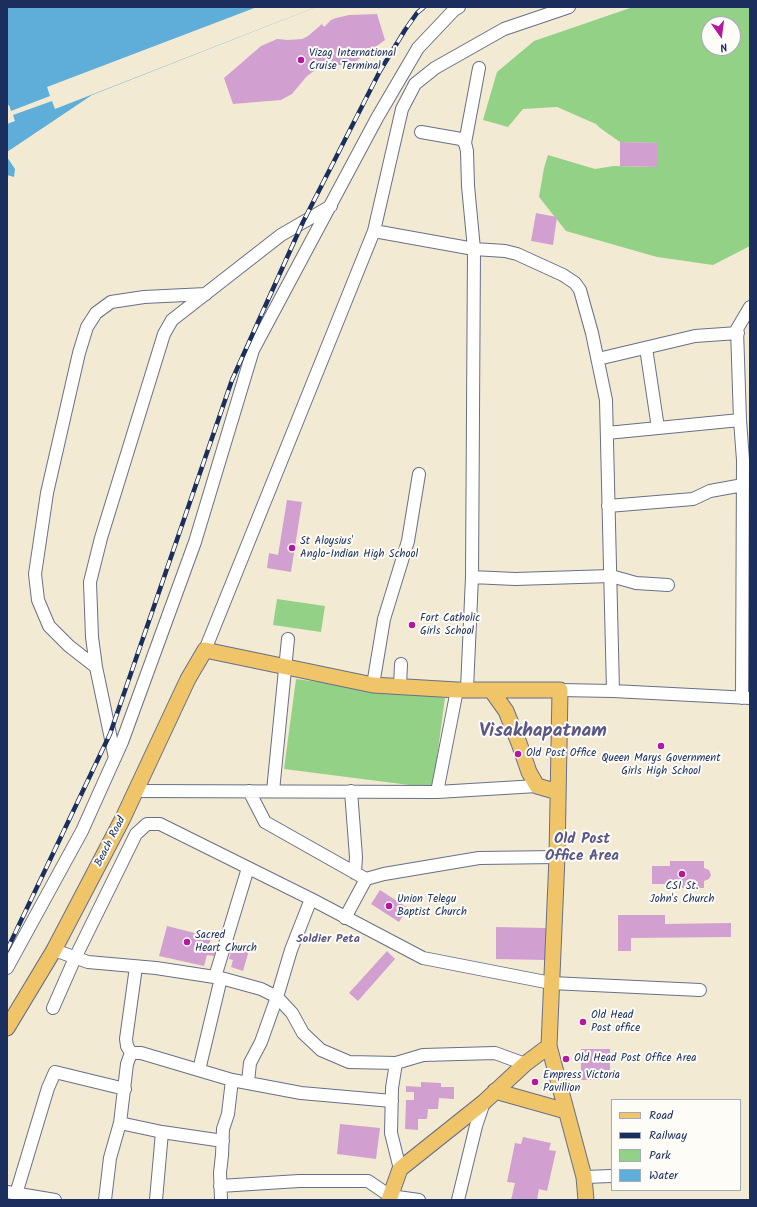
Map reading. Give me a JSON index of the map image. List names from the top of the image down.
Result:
{
  "streets": {
    "main road": ["Beach Road"]
  },
  "districts": ["Visakhapatnam", "Old Post Office Area", "Soldier Peta"],
  "places": [
    "Vizag International Cruise Terminal",
    "St Aloysius' Anglo-Indian High School",
    "Fort Catholic Girls School",
    "Queen Marys Government Girls High School",
    "Old Post Office",
    "CSI St. John's Church",
    "Union Telegu Baptist Church",
    "Sacred Heart Church",
    "Old Head Post office",
    "Old Head Post Office Area",
    "Empress Victoria Pavillion"
  ],
  "legend": [
    "Road",
    "Railway",
    "Park",
    "Water"
  ],
  "north": "bottom"
}
